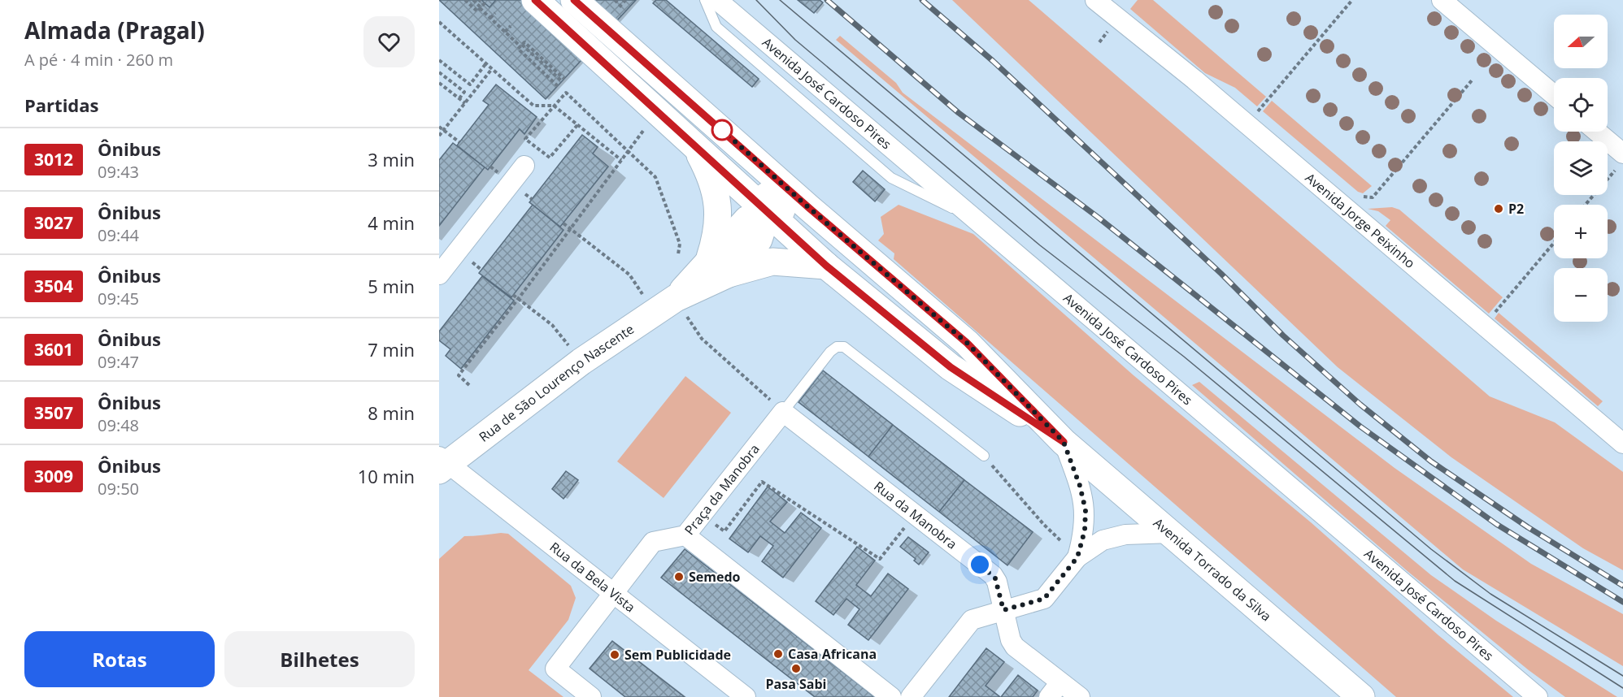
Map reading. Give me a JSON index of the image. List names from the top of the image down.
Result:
{
  "streets": {
    "main road": ["Rua de São Lourenço Nascente", "Avenida Torrado da Silva"],
    "street": [
      "Avenida José Cardoso Pires",
      "Avenida Jorge Peixinho",
      "Praça da Manobra",
      "Rua da Manobra",
      "Rua da Bela Vista"
    ]
  },
  "crossings": [
    ["Rua de São Lourenço Nascente", "Avenida Torrado da Silva"],
    ["Rua de São Lourenço Nascente", "Rua da Bela Vista"],
    ["Praça da Manobra", "Rua da Manobra"],
    ["Praça da Manobra", "Rua da Bela Vista"]
  ],
  "places": [
    "P2",
    "Semedo",
    "Casa Africana",
    "Sem Publicidade",
    "Pasa Sabi"
  ],
  "lines": ["bus line 3012"],
  "north": "left",
  "page": {
    "heading": [
      ["Almada (Pragal)", "A pé · 4 min · 260 m"],
      "Partidas"
    ],
    "map_buttons": ["+", "−"],
    "list": [
      {
        "mark": "3012",
        "name": "Ônibus",
        "note": "09:43",
        "value": "3 min"
      },
      {
        "mark": "3027",
        "name": "Ônibus",
        "note": "09:44",
        "value": "4 min"
      },
      {
        "mark": "3504",
        "name": "Ônibus",
        "note": "09:45",
        "value": "5 min"
      },
      {
        "mark": "3601",
        "name": "Ônibus",
        "note": "09:47",
        "value": "7 min"
      },
      {
        "mark": "3507",
        "name": "Ônibus",
        "note": "09:48",
        "value": "8 min"
      },
      {
        "mark": "3009",
        "name": "Ônibus",
        "note": "09:50",
        "value": "10 min"
      }
    ],
    "buttons": ["Rotas", "Bilhetes"]
  }
}
